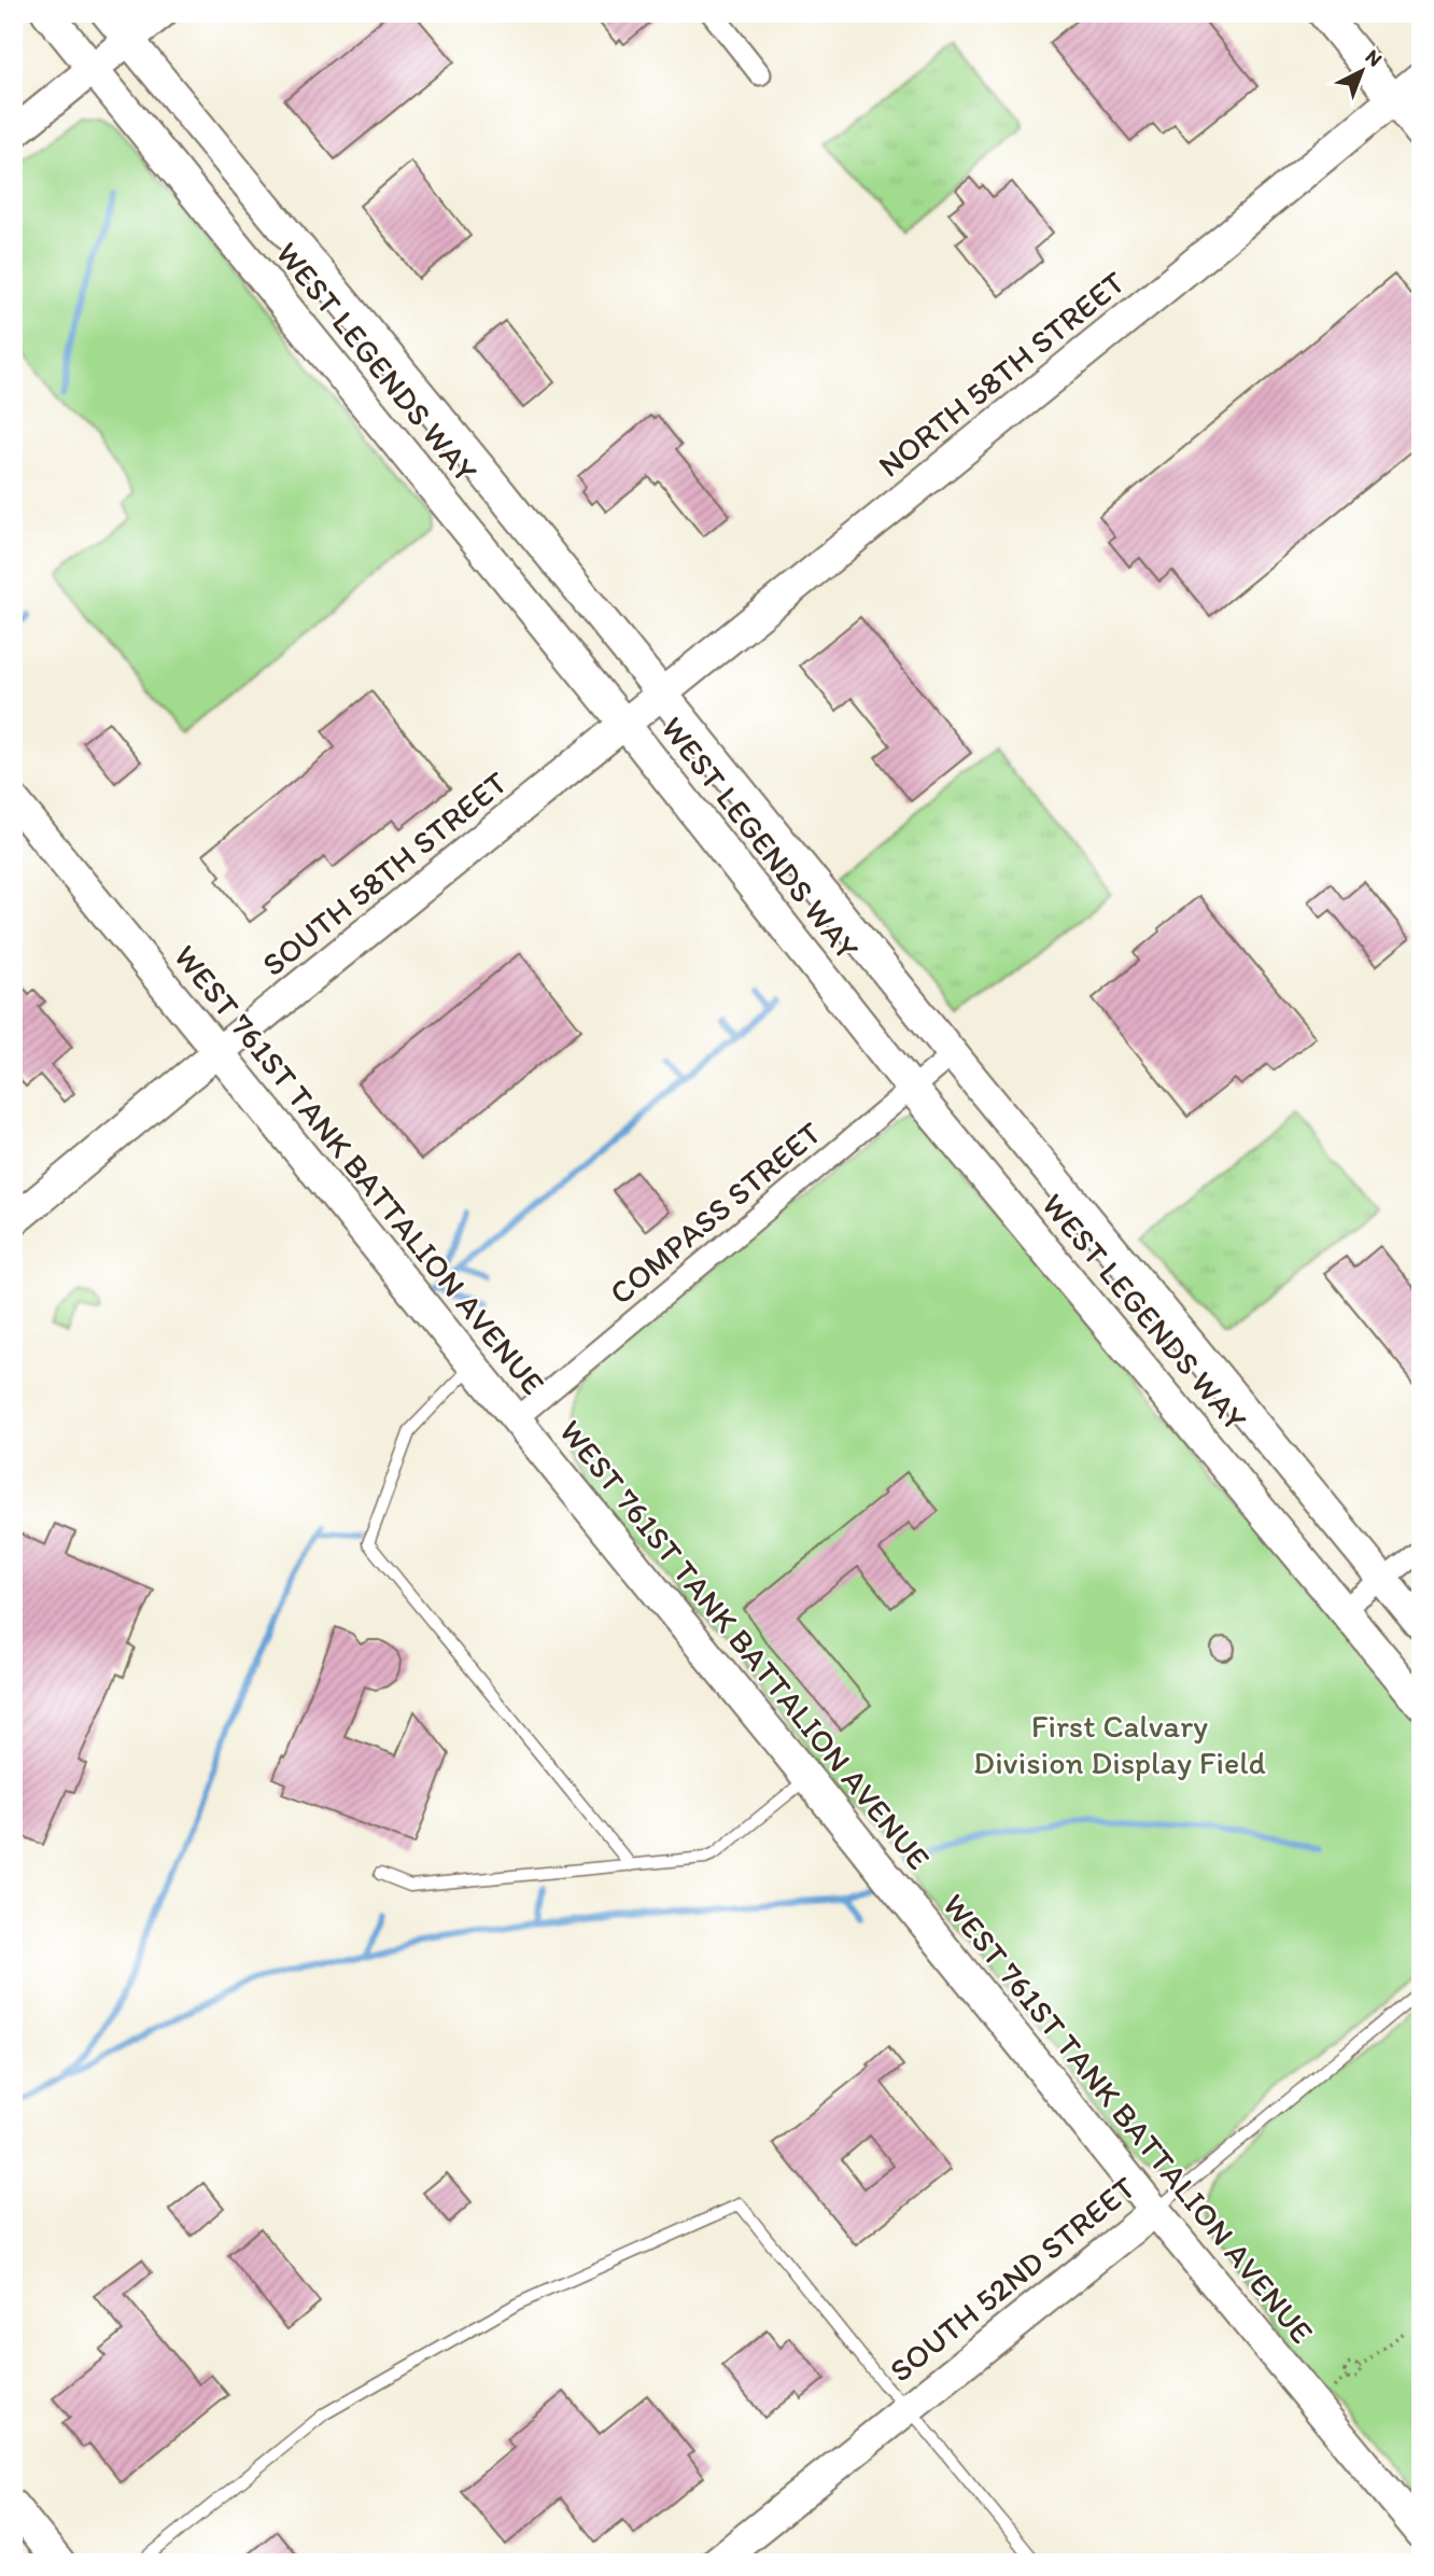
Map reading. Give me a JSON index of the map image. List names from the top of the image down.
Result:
{
  "streets": {
    "street": [
      "WEST LEGENDS WAY",
      "NORTH 58TH STREET",
      "SOUTH 58TH STREET",
      "WEST 761ST TANK BATTALION AVENUE",
      "COMPASS STREET",
      "SOUTH 52ND STREET"
    ]
  },
  "crossings": [
    ["WEST LEGENDS WAY", "NORTH 58TH STREET"],
    ["WEST LEGENDS WAY", "SOUTH 58TH STREET"],
    ["WEST LEGENDS WAY", "COMPASS STREET"],
    ["NORTH 58TH STREET", "SOUTH 58TH STREET"],
    ["SOUTH 58TH STREET", "WEST 761ST TANK BATTALION AVENUE"],
    ["WEST 761ST TANK BATTALION AVENUE", "COMPASS STREET"],
    ["WEST 761ST TANK BATTALION AVENUE", "SOUTH 52ND STREET"]
  ],
  "parks": ["First Calvary Division Display Field"],
  "north": "top right"
}
